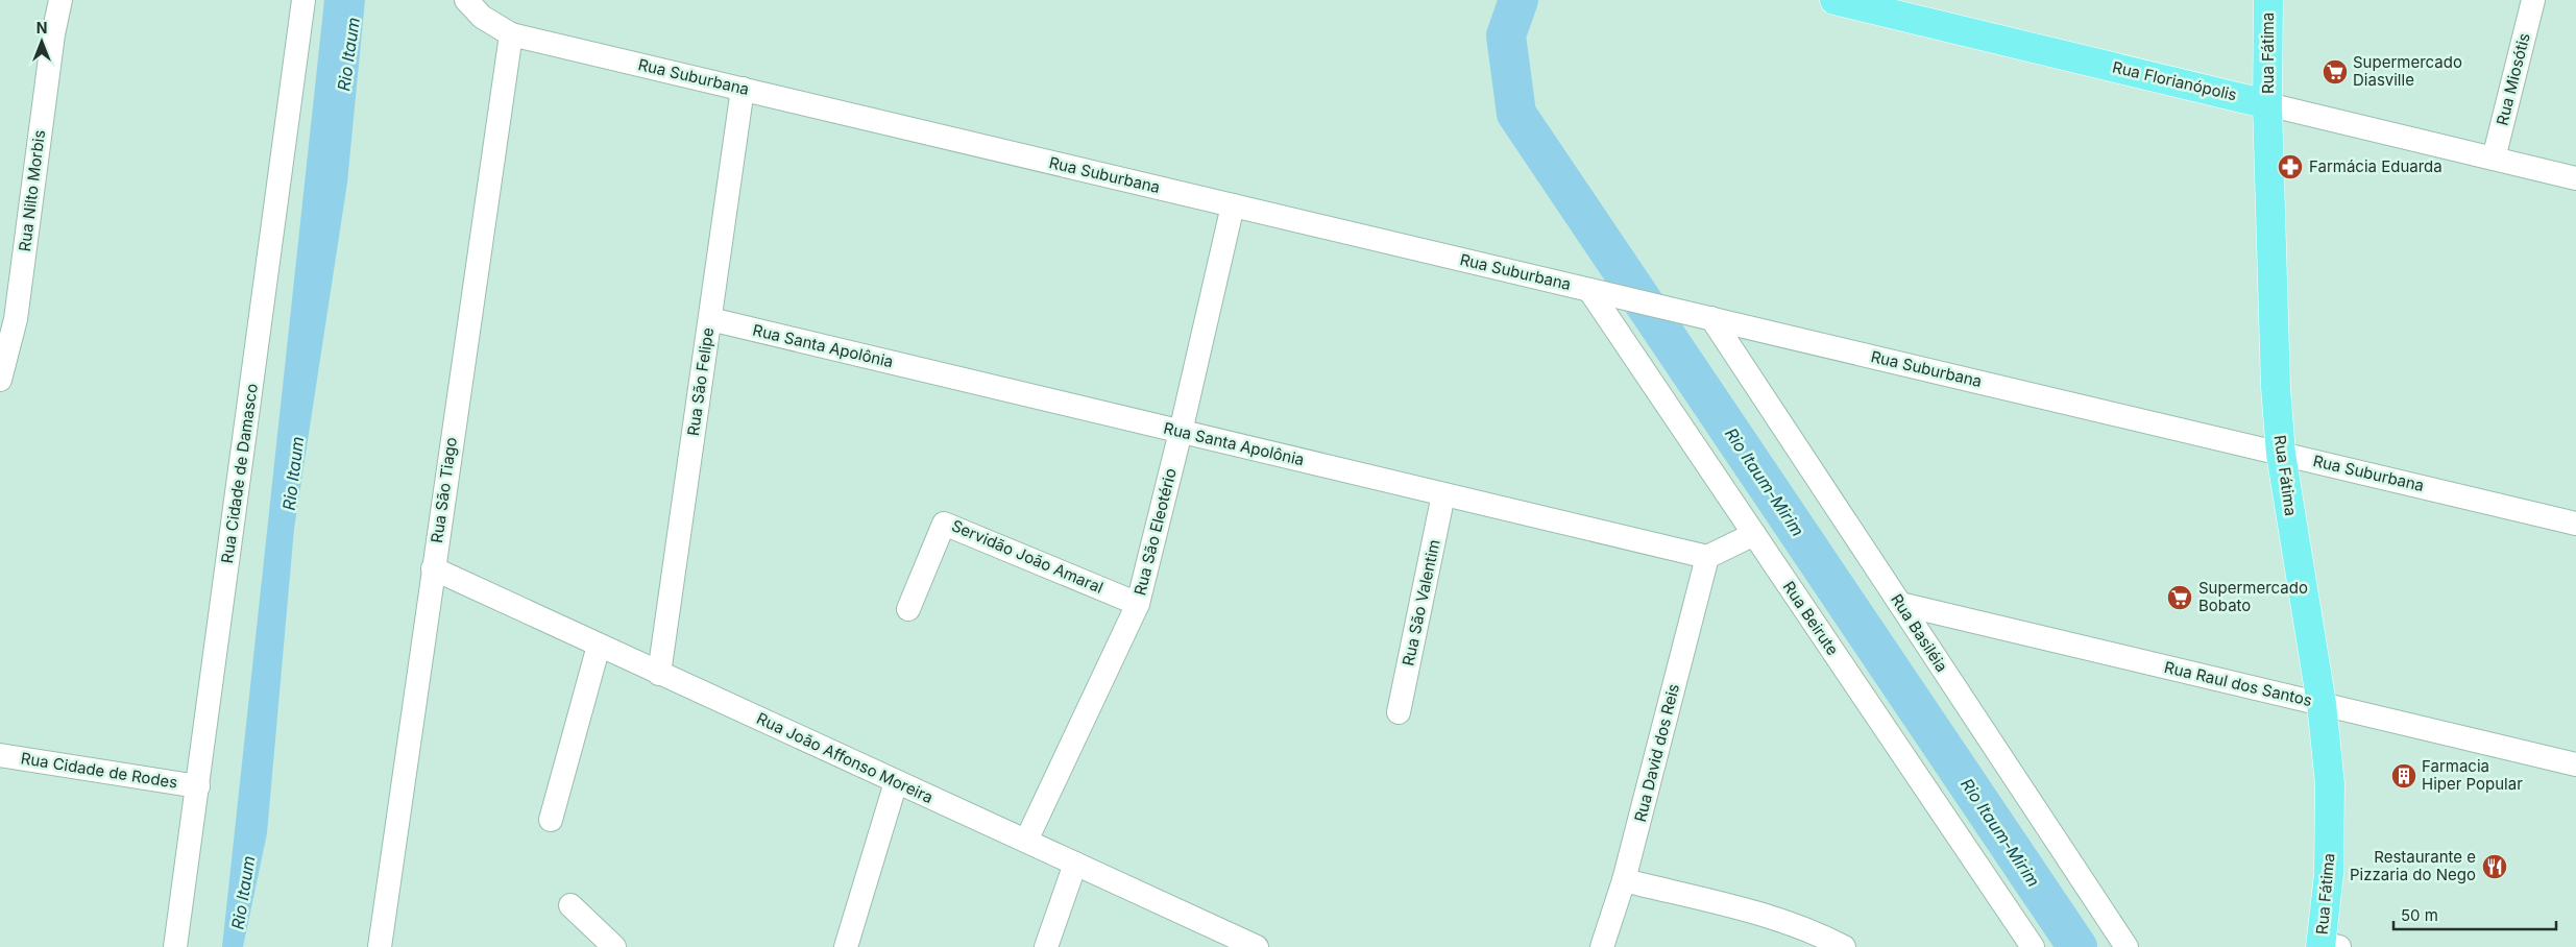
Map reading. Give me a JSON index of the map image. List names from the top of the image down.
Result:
{
  "streets": {
    "main road": ["Rua Fátima", "Rua Florianópolis"],
    "street": [
      "Rua Suburbana",
      "Rua Miosótis",
      "Rua Nilto Morbis",
      "Rua Santa Apolônia",
      "Rua São Felipe",
      "Rua Cidade de Damasco",
      "Rua São Tiago",
      "Rua São Eleotério",
      "Servidão João Amaral",
      "Rua São Valentim",
      "Rua Beirute",
      "Rua Basiléia",
      "Rua Raul dos Santos",
      "Rua David dos Reis",
      "Rua João Affonso Moreira",
      "Rua Cidade de Rodes"
    ]
  },
  "crossings": [
    ["Rua Fátima", "Rua Suburbana"],
    ["Rua Fátima", "Rua Florianópolis"],
    ["Rua Fátima", "Rua Raul dos Santos"],
    ["Rua Suburbana", "Rua São Felipe"],
    ["Rua Suburbana", "Rua São Tiago"],
    ["Rua Suburbana", "Rua São Eleotério"],
    ["Rua Suburbana", "Rua Beirute"],
    ["Rua Suburbana", "Rua Basiléia"],
    ["Rua Miosótis", "Rua Florianópolis"],
    ["Rua Santa Apolônia", "Rua São Felipe"],
    ["Rua Santa Apolônia", "Rua São Eleotério"],
    ["Rua Santa Apolônia", "Rua São Valentim"],
    ["Rua Santa Apolônia", "Rua David dos Reis"],
    ["Rua São Felipe", "Rua João Affonso Moreira"],
    ["Rua Cidade de Damasco", "Rua Cidade de Rodes"],
    ["Rua São Tiago", "Rua João Affonso Moreira"],
    ["Rua São Eleotério", "Servidão João Amaral"],
    ["Rua São Eleotério", "Rua João Affonso Moreira"],
    ["Rua Basiléia", "Rua Raul dos Santos"]
  ],
  "water": ["Rio Itaum", "Rio Itaum-Mirim"],
  "places": {
    "supermarket": ["Supermercado Diasville", "Supermercado Bobato"],
    "pharmacy": ["Farmácia Eduarda"],
    "building": ["Farmacia Hiper Popular"],
    "restaurant": ["Restaurante e Pizzaria do Nego"]
  },
  "scale_bar": "50 m",
  "north": "top"
}
